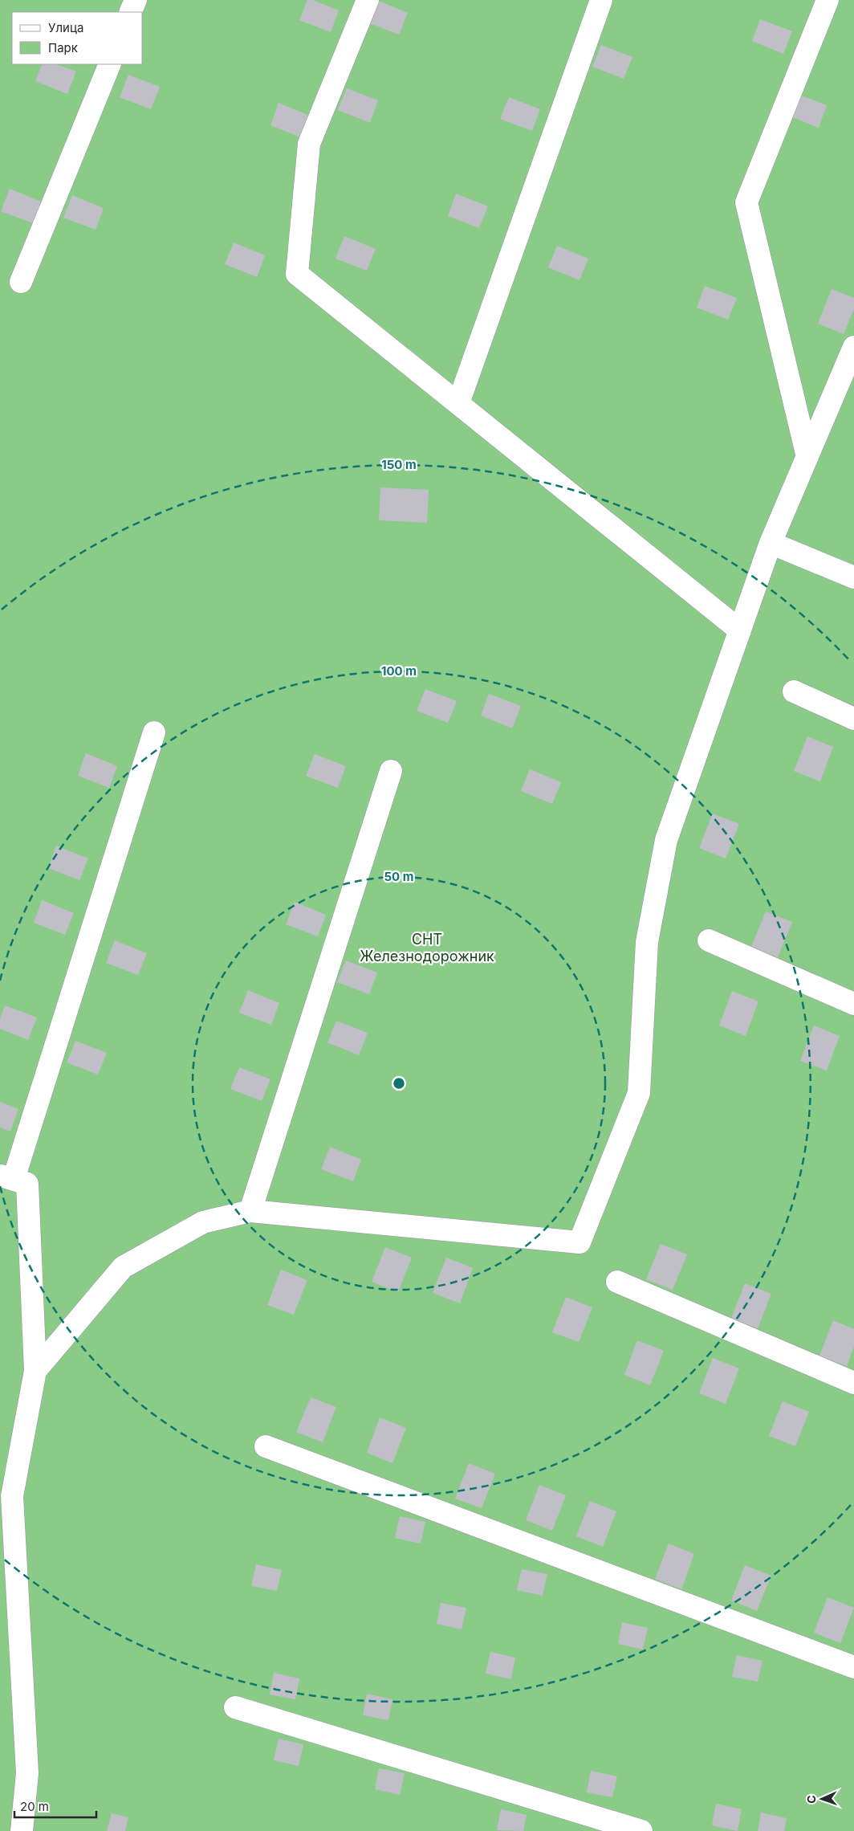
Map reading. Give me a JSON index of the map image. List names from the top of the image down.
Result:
{
  "parks": ["СНТ Железнодорожник"],
  "legend": ["Улица", "Парк"],
  "scale_bar": "20 m",
  "north": "left",
  "rings": ["150 m", "100 m", "50 m"]
}
